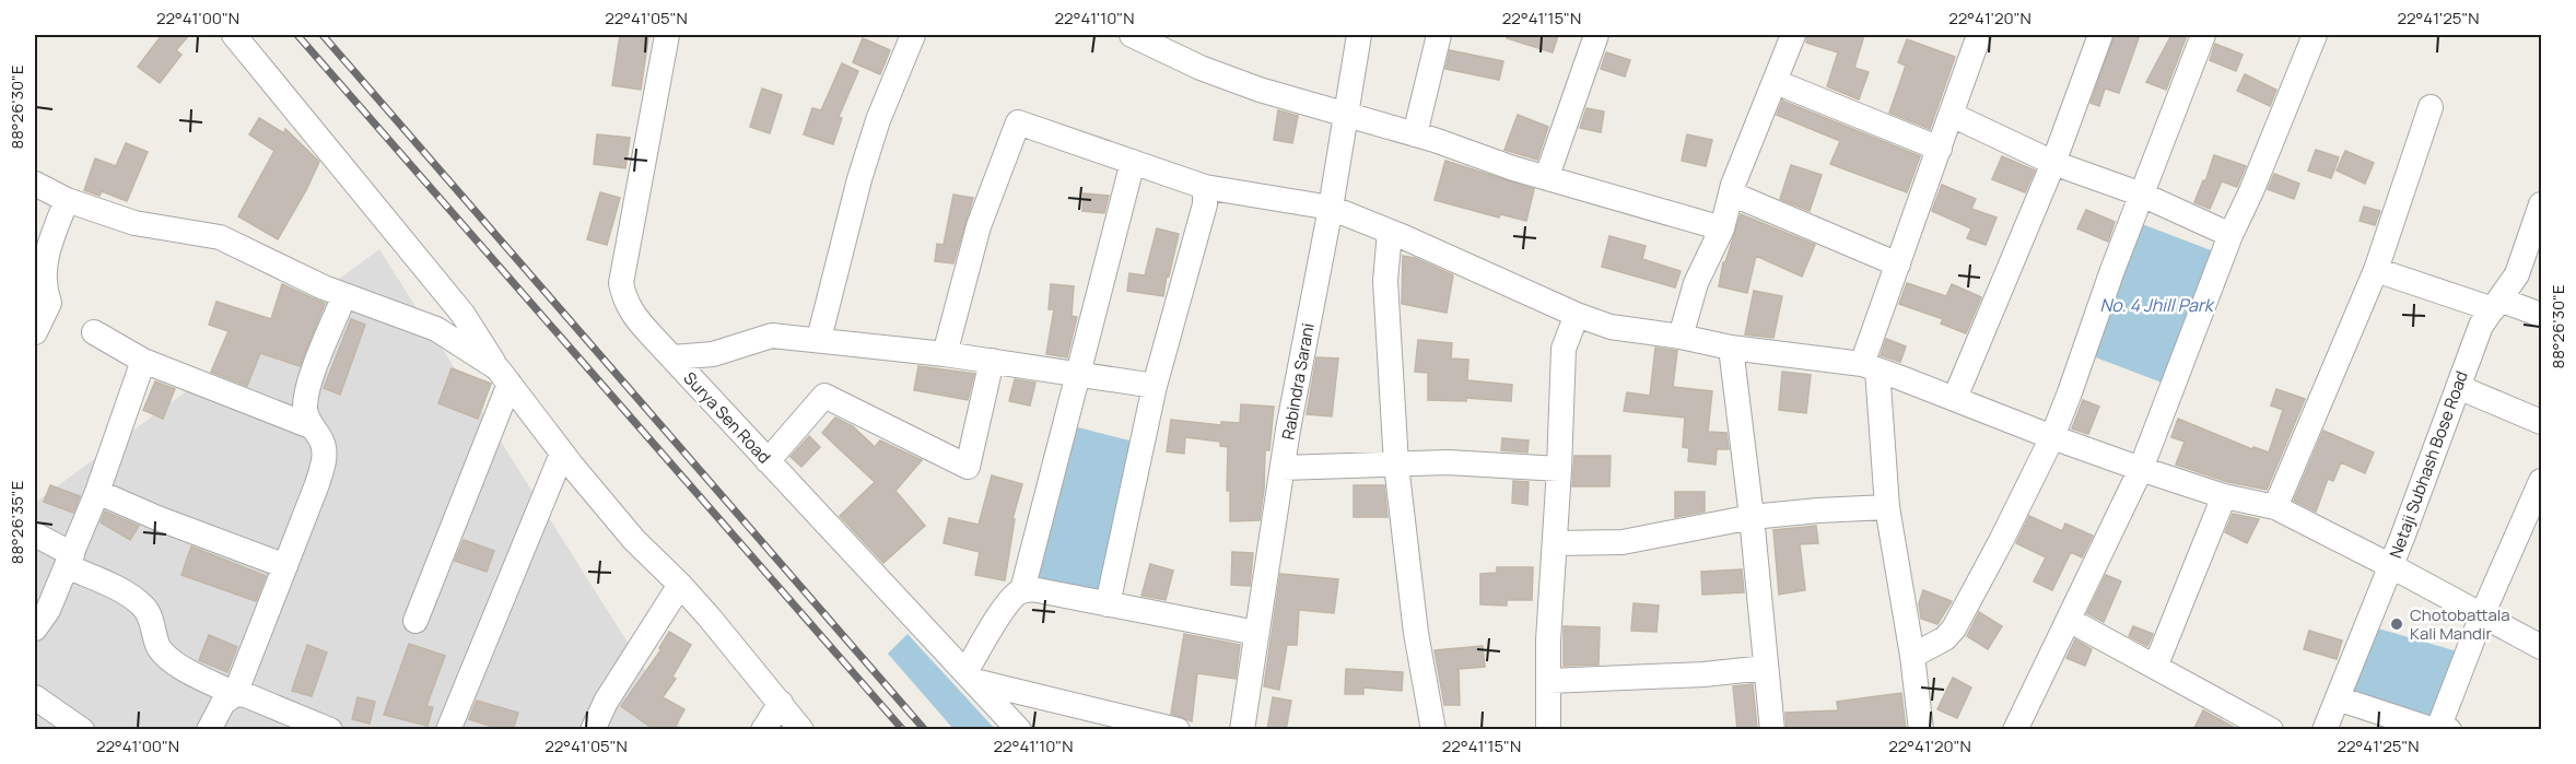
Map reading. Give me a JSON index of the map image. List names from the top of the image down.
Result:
{
  "streets": {
    "street": ["Rabindra Sarani", "Surya Sen Road", "Netaji Subhash Bose Road"]
  },
  "water": ["No. 4 Jhill Park"],
  "places": ["Chotobattala Kali Mandir"],
  "coordinates": [
    "22°41'00\"N",
    "22°41'05\"N",
    "22°41'10\"N",
    "22°41'15\"N",
    "22°41'20\"N",
    "22°41'25\"N",
    "88°26'30\"E",
    "88°26'35\"E"
  ]
}
